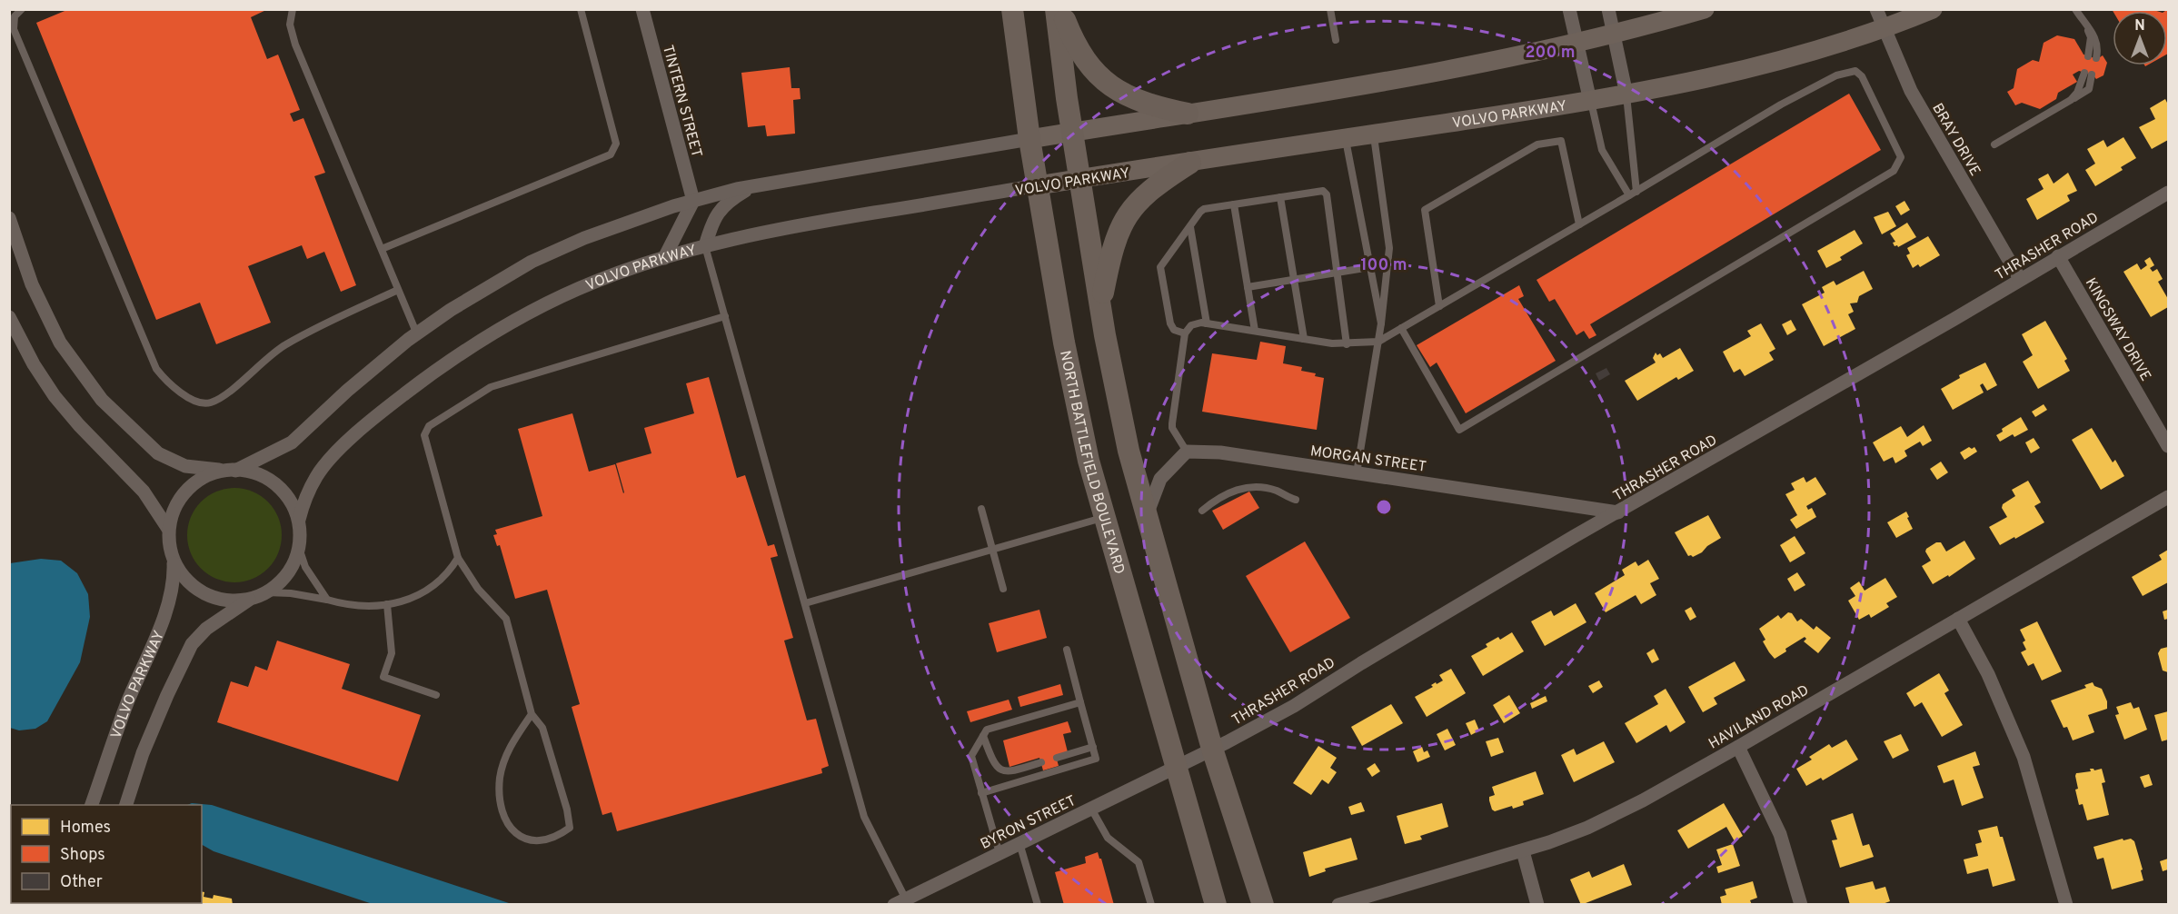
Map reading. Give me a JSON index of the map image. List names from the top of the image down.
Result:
{
  "streets": {
    "main road": ["VOLVO PARKWAY", "NORTH BATTLEFIELD BOULEVARD"],
    "street": [
      "TINTERN STREET",
      "BRAY DRIVE",
      "THRASHER ROAD",
      "KINGSWAY DRIVE",
      "MORGAN STREET",
      "HAVILAND ROAD",
      "BYRON STREET"
    ]
  },
  "crossings": [
    ["TINTERN STREET", "VOLVO PARKWAY"],
    ["VOLVO PARKWAY", "BRAY DRIVE"],
    ["VOLVO PARKWAY", "NORTH BATTLEFIELD BOULEVARD"],
    ["BRAY DRIVE", "THRASHER ROAD"],
    ["THRASHER ROAD", "KINGSWAY DRIVE"],
    ["THRASHER ROAD", "MORGAN STREET"],
    ["THRASHER ROAD", "NORTH BATTLEFIELD BOULEVARD"],
    ["THRASHER ROAD", "BYRON STREET"],
    ["NORTH BATTLEFIELD BOULEVARD", "BYRON STREET"]
  ],
  "legend": ["Homes", "Shops", "Other"],
  "north": "top",
  "rings": ["200 m", "100 m"]
}
